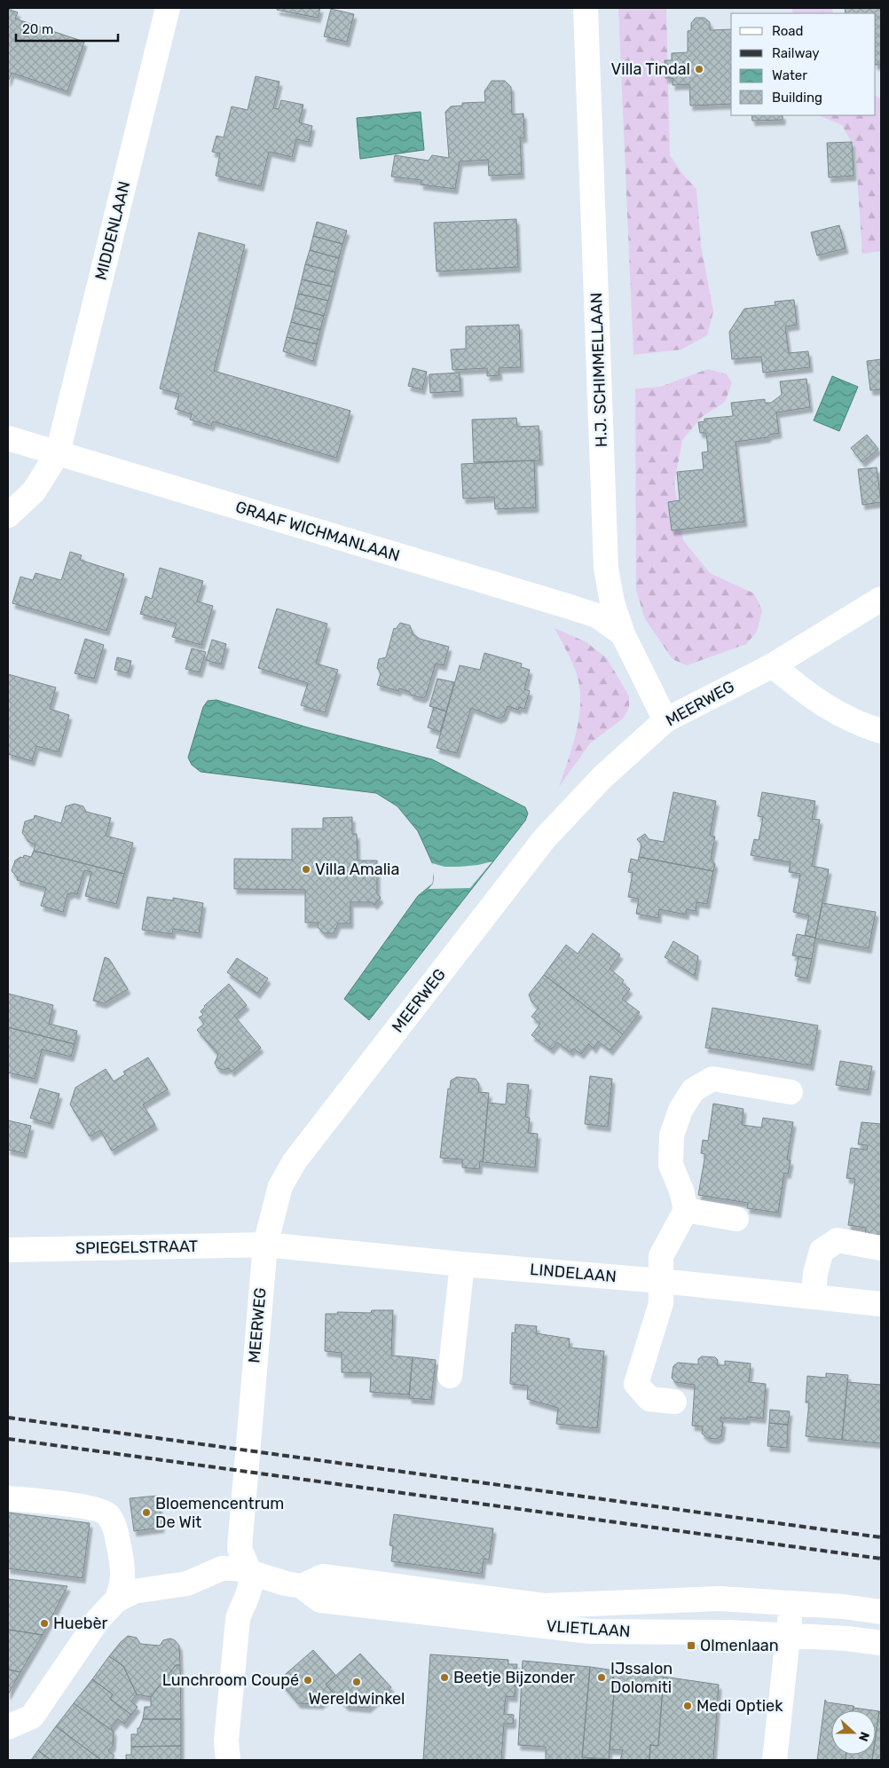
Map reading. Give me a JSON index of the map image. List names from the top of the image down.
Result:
{
  "streets": {
    "street": [
      "MIDDENLAAN",
      "H.J. SCHIMMELLAAN",
      "GRAAF WICHMANLAAN",
      "MEERWEG",
      "SPIEGELSTRAAT",
      "LINDELAAN",
      "VLIETLAAN"
    ]
  },
  "crossings": [
    ["MIDDENLAAN", "GRAAF WICHMANLAAN"],
    ["H.J. SCHIMMELLAAN", "GRAAF WICHMANLAAN"],
    ["H.J. SCHIMMELLAAN", "MEERWEG"],
    ["MEERWEG", "SPIEGELSTRAAT"],
    ["MEERWEG", "LINDELAAN"],
    ["MEERWEG", "VLIETLAAN"],
    ["SPIEGELSTRAAT", "LINDELAAN"]
  ],
  "places": {
    "other": [
      "Villa Tindal",
      "Villa Amalia",
      "Bloemencentrum De Wit",
      "Huebèr",
      "Beetje Bijzonder",
      "IJssalon Dolomiti",
      "Lunchroom Coupé",
      "Wereldwinkel",
      "Medi Optiek"
    ],
    "transit": ["Olmenlaan"]
  },
  "legend": [
    "Road",
    "Railway",
    "Water",
    "Building"
  ],
  "scale_bar": "20 m",
  "north": "right"
}
